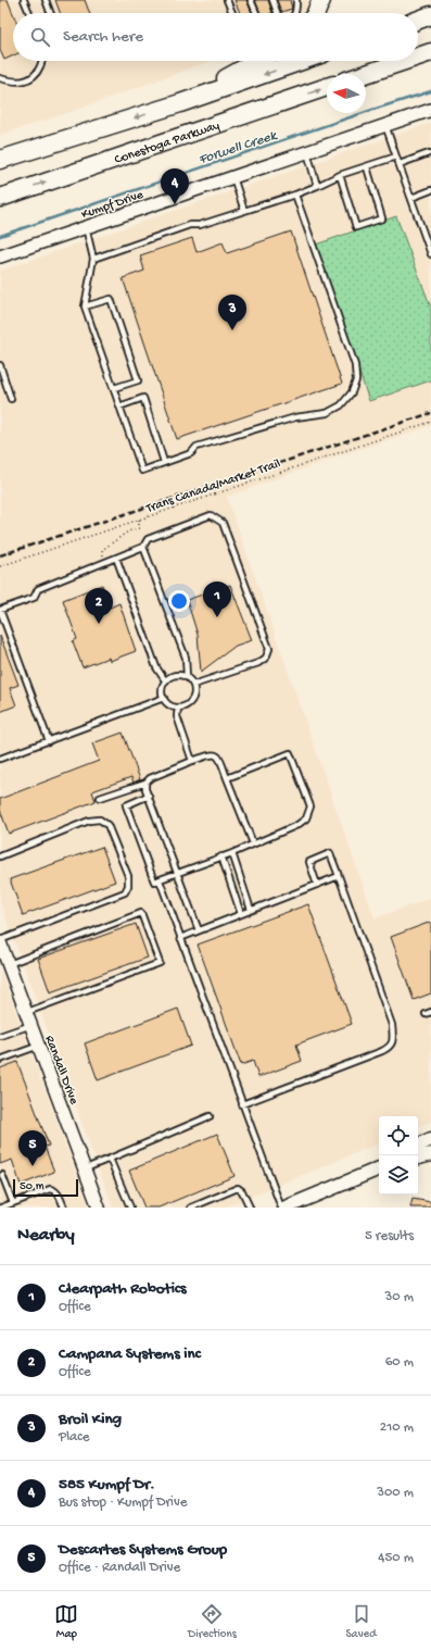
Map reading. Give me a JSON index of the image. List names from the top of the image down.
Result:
{
  "streets": {
    "highway": ["Conestoga Parkway"],
    "street": ["Kumpf Drive", "Randall Drive"],
    "path": ["Trans Canada/Market Trail"]
  },
  "water": ["Forwell Creek"],
  "scale_bar": "50 m",
  "north": "left",
  "page": {
    "search": "Search here",
    "pins": [
      "4",
      "3",
      "1",
      "2",
      "5"
    ],
    "scale": "50 m",
    "heading": ["Nearby", "5 results"],
    "list": [
      {
        "mark": "1",
        "name": "Clearpath Robotics",
        "note": "Office",
        "value": "30 m"
      },
      {
        "mark": "2",
        "name": "Campana Systems inc",
        "note": "Office",
        "value": "60 m"
      },
      {
        "mark": "3",
        "name": "Broil King",
        "note": "Place",
        "value": "210 m"
      },
      {
        "mark": "4",
        "name": "585 Kumpf Dr.",
        "note": "Bus stop · Kumpf Drive",
        "value": "300 m"
      },
      {
        "mark": "5",
        "name": "Descartes Systems Group",
        "note": "Office · Randall Drive",
        "value": "450 m"
      }
    ],
    "nav": ["Map", "Directions", "Saved"]
  }
}
